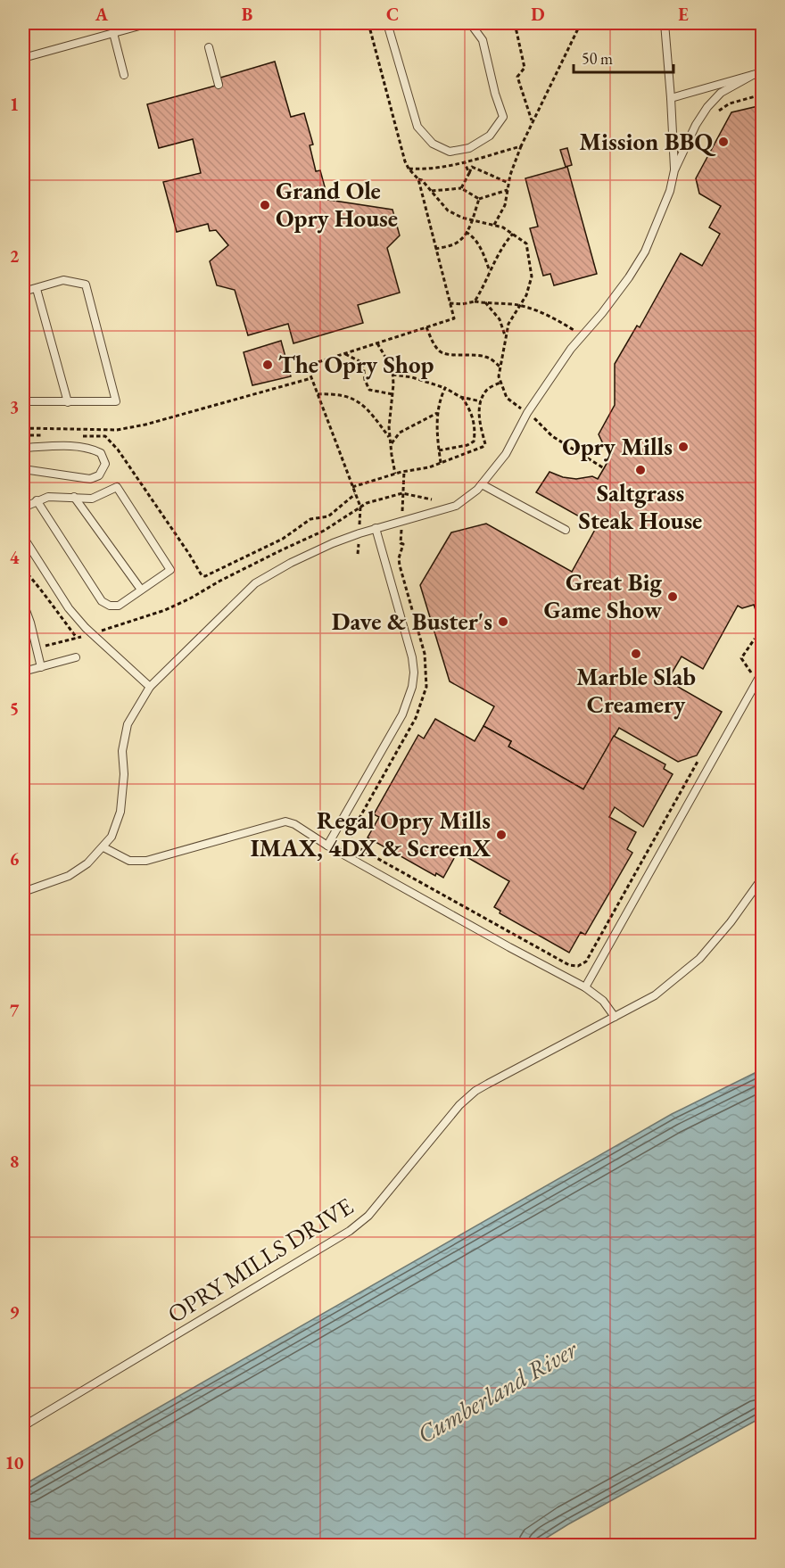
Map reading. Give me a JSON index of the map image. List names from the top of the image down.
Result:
{
  "streets": {
    "lane": ["OPRY MILLS DRIVE"]
  },
  "water": ["Cumberland River"],
  "places": [
    "Mission BBQ",
    "Grand Ole Opry House",
    "The Opry Shop",
    "Opry Mills",
    "Saltgrass Steak House",
    "Great Big Game Show",
    "Dave & Buster's",
    "Marble Slab Creamery",
    "Regal Opry Mills IMAX, 4DX & ScreenX"
  ],
  "scale_bar": "50 m",
  "grid": {
    "columns": [
      "A",
      "B",
      "C",
      "D",
      "E"
    ],
    "rows": [
      "1",
      "2",
      "3",
      "4",
      "5",
      "6",
      "7",
      "8",
      "9",
      "10"
    ]
  }
}
